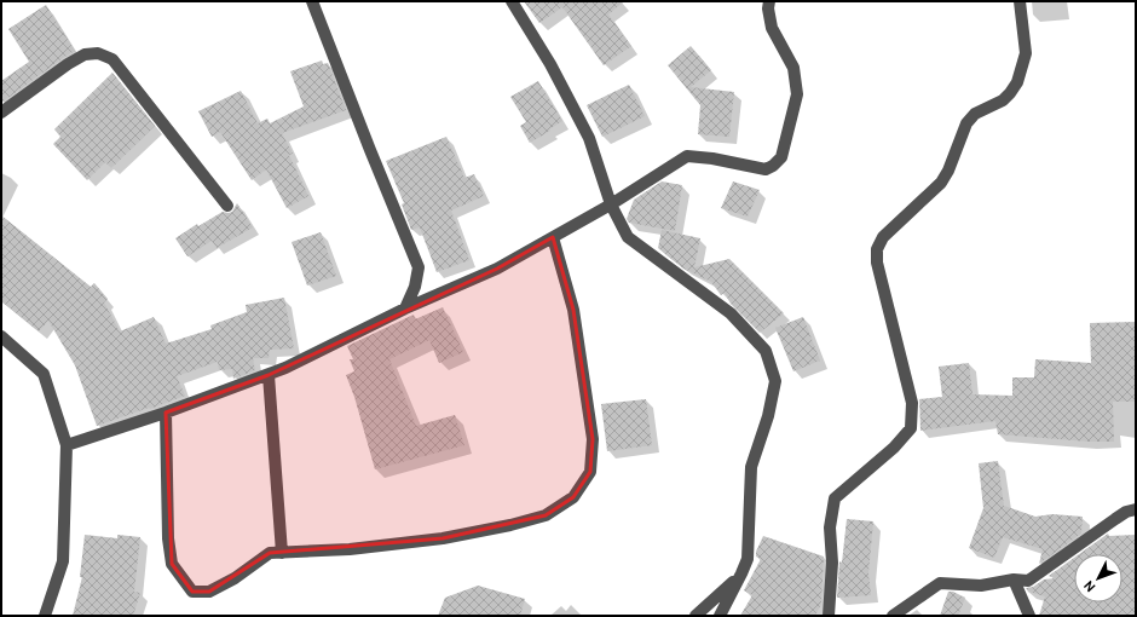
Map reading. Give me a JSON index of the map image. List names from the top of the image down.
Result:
{
  "north": "bottom left"
}
